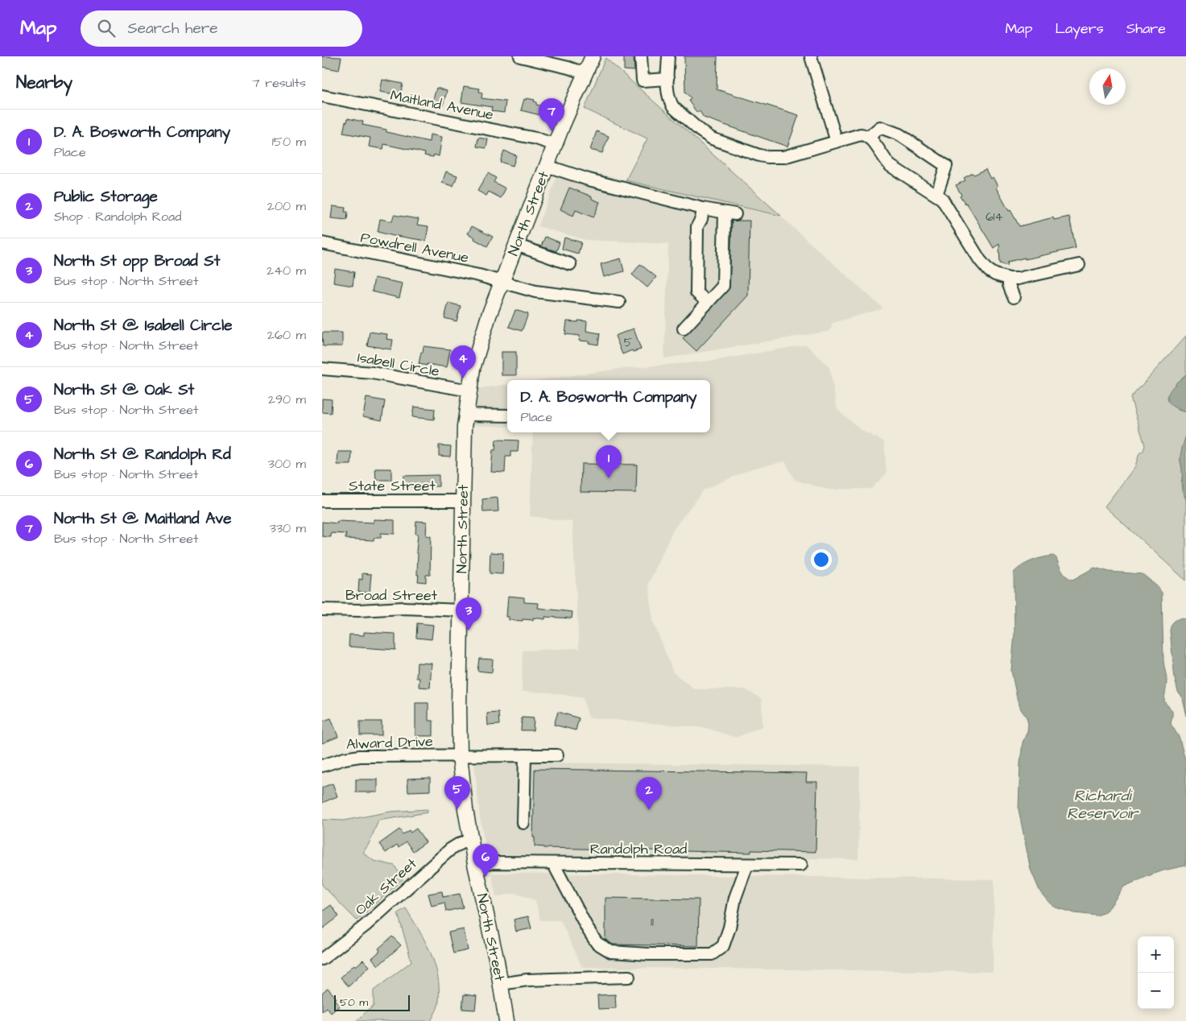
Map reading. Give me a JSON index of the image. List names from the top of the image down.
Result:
{
  "streets": {
    "main road": ["North Street"],
    "street": [
      "Maitland Avenue",
      "Powdrell Avenue",
      "Isabell Circle",
      "State Street",
      "Broad Street",
      "Alward Drive",
      "Randolph Road",
      "Oak Street"
    ]
  },
  "crossings": [
    ["Maitland Avenue", "North Street"],
    ["North Street", "Powdrell Avenue"],
    ["North Street", "Isabell Circle"],
    ["North Street", "State Street"],
    ["North Street", "Broad Street"],
    ["North Street", "Alward Drive"],
    ["North Street", "Randolph Road"],
    ["North Street", "Oak Street"]
  ],
  "water": ["Richardi Reservoir"],
  "house_numbers": ["614", "5", "11"],
  "scale_bar": "50 m",
  "north": "top",
  "page": {
    "header": "Map",
    "search": "Search here",
    "nav": ["Map", "Layers", "Share"],
    "heading": ["Nearby", "7 results"],
    "pins": [
      "7",
      "4",
      "1",
      "3",
      "5",
      "2",
      "6"
    ],
    "list": [
      {
        "mark": "1",
        "name": "D. A. Bosworth Company",
        "note": "Place",
        "value": "150 m"
      },
      {
        "mark": "2",
        "name": "Public Storage",
        "note": "Shop · Randolph Road",
        "value": "200 m"
      },
      {
        "mark": "3",
        "name": "North St opp Broad St",
        "note": "Bus stop · North Street",
        "value": "240 m"
      },
      {
        "mark": "4",
        "name": "North St @ Isabell Circle",
        "note": "Bus stop · North Street",
        "value": "260 m"
      },
      {
        "mark": "5",
        "name": "North St @ Oak St",
        "note": "Bus stop · North Street",
        "value": "290 m"
      },
      {
        "mark": "6",
        "name": "North St @ Randolph Rd",
        "note": "Bus stop · North Street",
        "value": "300 m"
      },
      {
        "mark": "7",
        "name": "North St @ Maitland Ave",
        "note": "Bus stop · North Street",
        "value": "330 m"
      }
    ],
    "popup": ["D. A. Bosworth Company", "Place"],
    "map_buttons": ["+", "−"],
    "scale": "50 m"
  }
}
